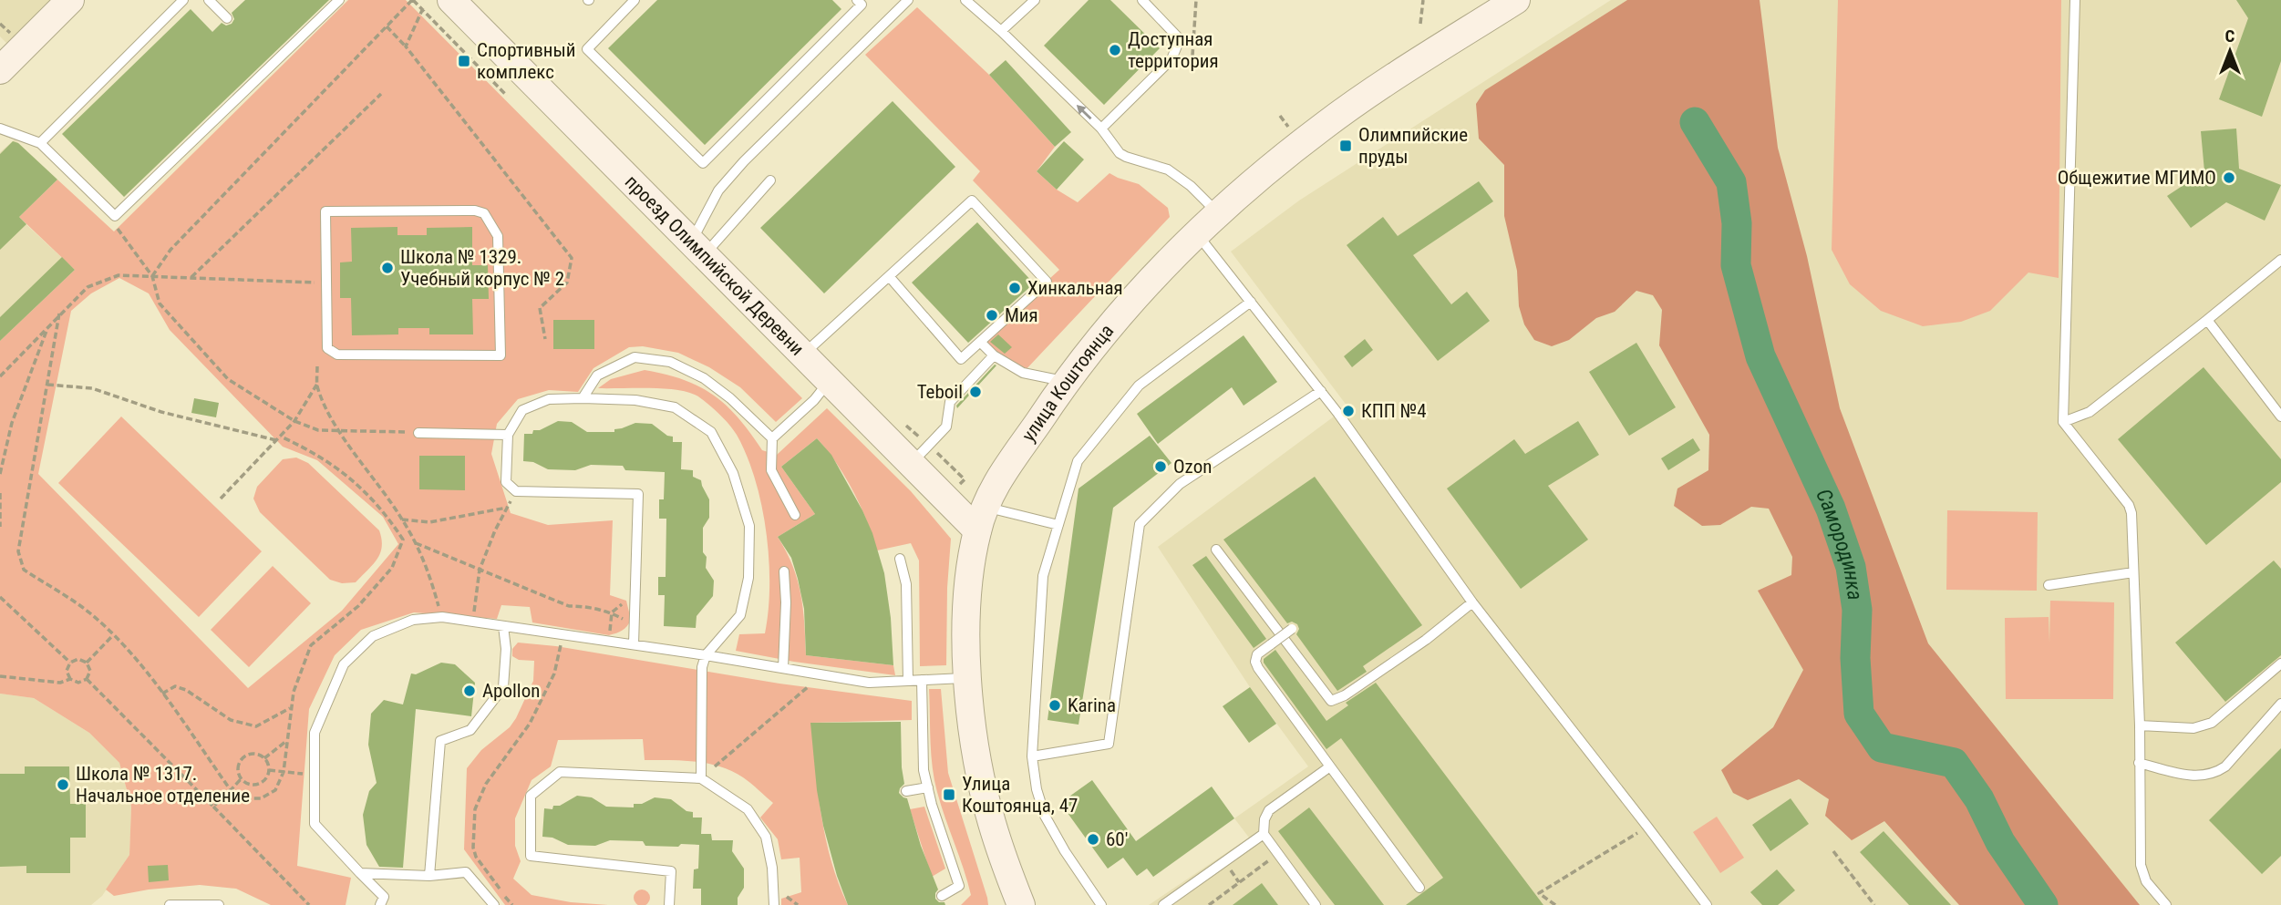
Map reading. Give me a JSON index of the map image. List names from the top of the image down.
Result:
{
  "streets": {
    "street": ["проезд Олимпийской Деревни", "улица Коштоянца"]
  },
  "crossings": [
    ["проезд Олимпийской Деревни", "улица Коштоянца"]
  ],
  "water": ["Самородинка"],
  "places": {
    "other": [
      "Доступная территория",
      "Общежитие МГИМО",
      "Школа № 1329. Учебный корпус № 2",
      "Хинкальная",
      "Мия",
      "Teboil",
      "КПП №4",
      "Ozon",
      "Apollon",
      "Karina",
      "Школа № 1317. Начальное отделение",
      "60'"
    ],
    "transit": ["Спортивный комплекс", "Олимпийские пруды", "Улица Коштоянца, 47"]
  },
  "north": "top"
}
